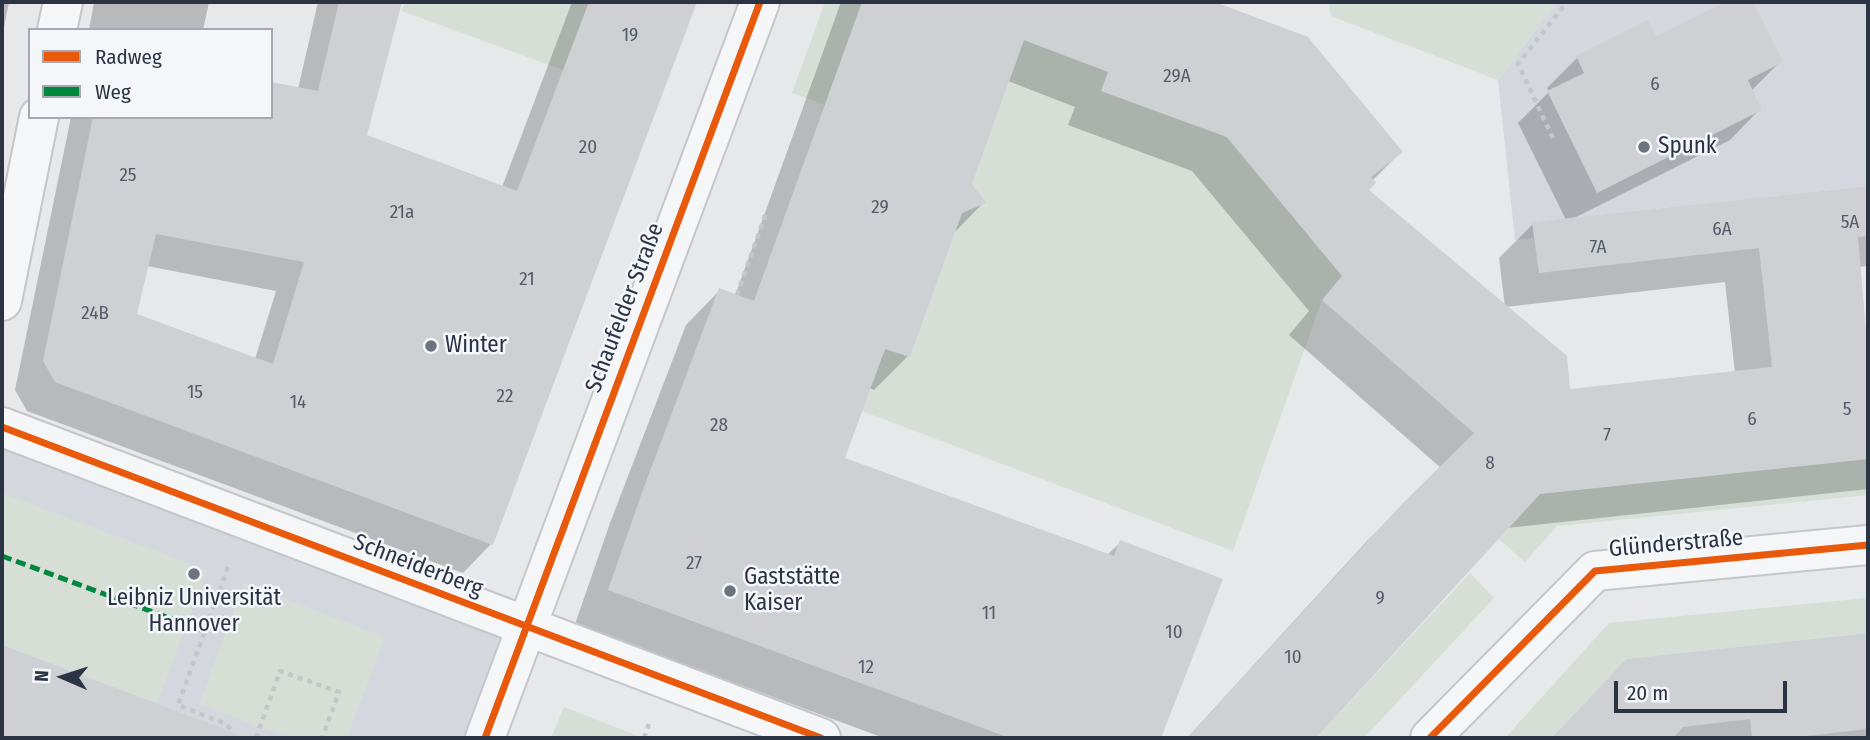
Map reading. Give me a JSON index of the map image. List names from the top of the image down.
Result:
{
  "streets": {
    "street": ["Schaufelder Straße", "Glünderstraße", "Schneiderberg"]
  },
  "crossings": [
    ["Schaufelder Straße", "Schneiderberg"]
  ],
  "places": [
    "Spunk",
    "Winter",
    "Leibniz Universität Hannover",
    "Gaststätte Kaiser"
  ],
  "house_numbers": [
    "19",
    "29A",
    "6",
    "20",
    "25",
    "29",
    "21a",
    "5A",
    "6A",
    "7A",
    "21",
    "24B",
    "15",
    "22",
    "14",
    "5",
    "6",
    "28",
    "7",
    "8",
    "27",
    "9",
    "11",
    "10",
    "10",
    "12"
  ],
  "legend": ["Radweg", "Weg"],
  "scale_bar": "20 m",
  "north": "left"
}
